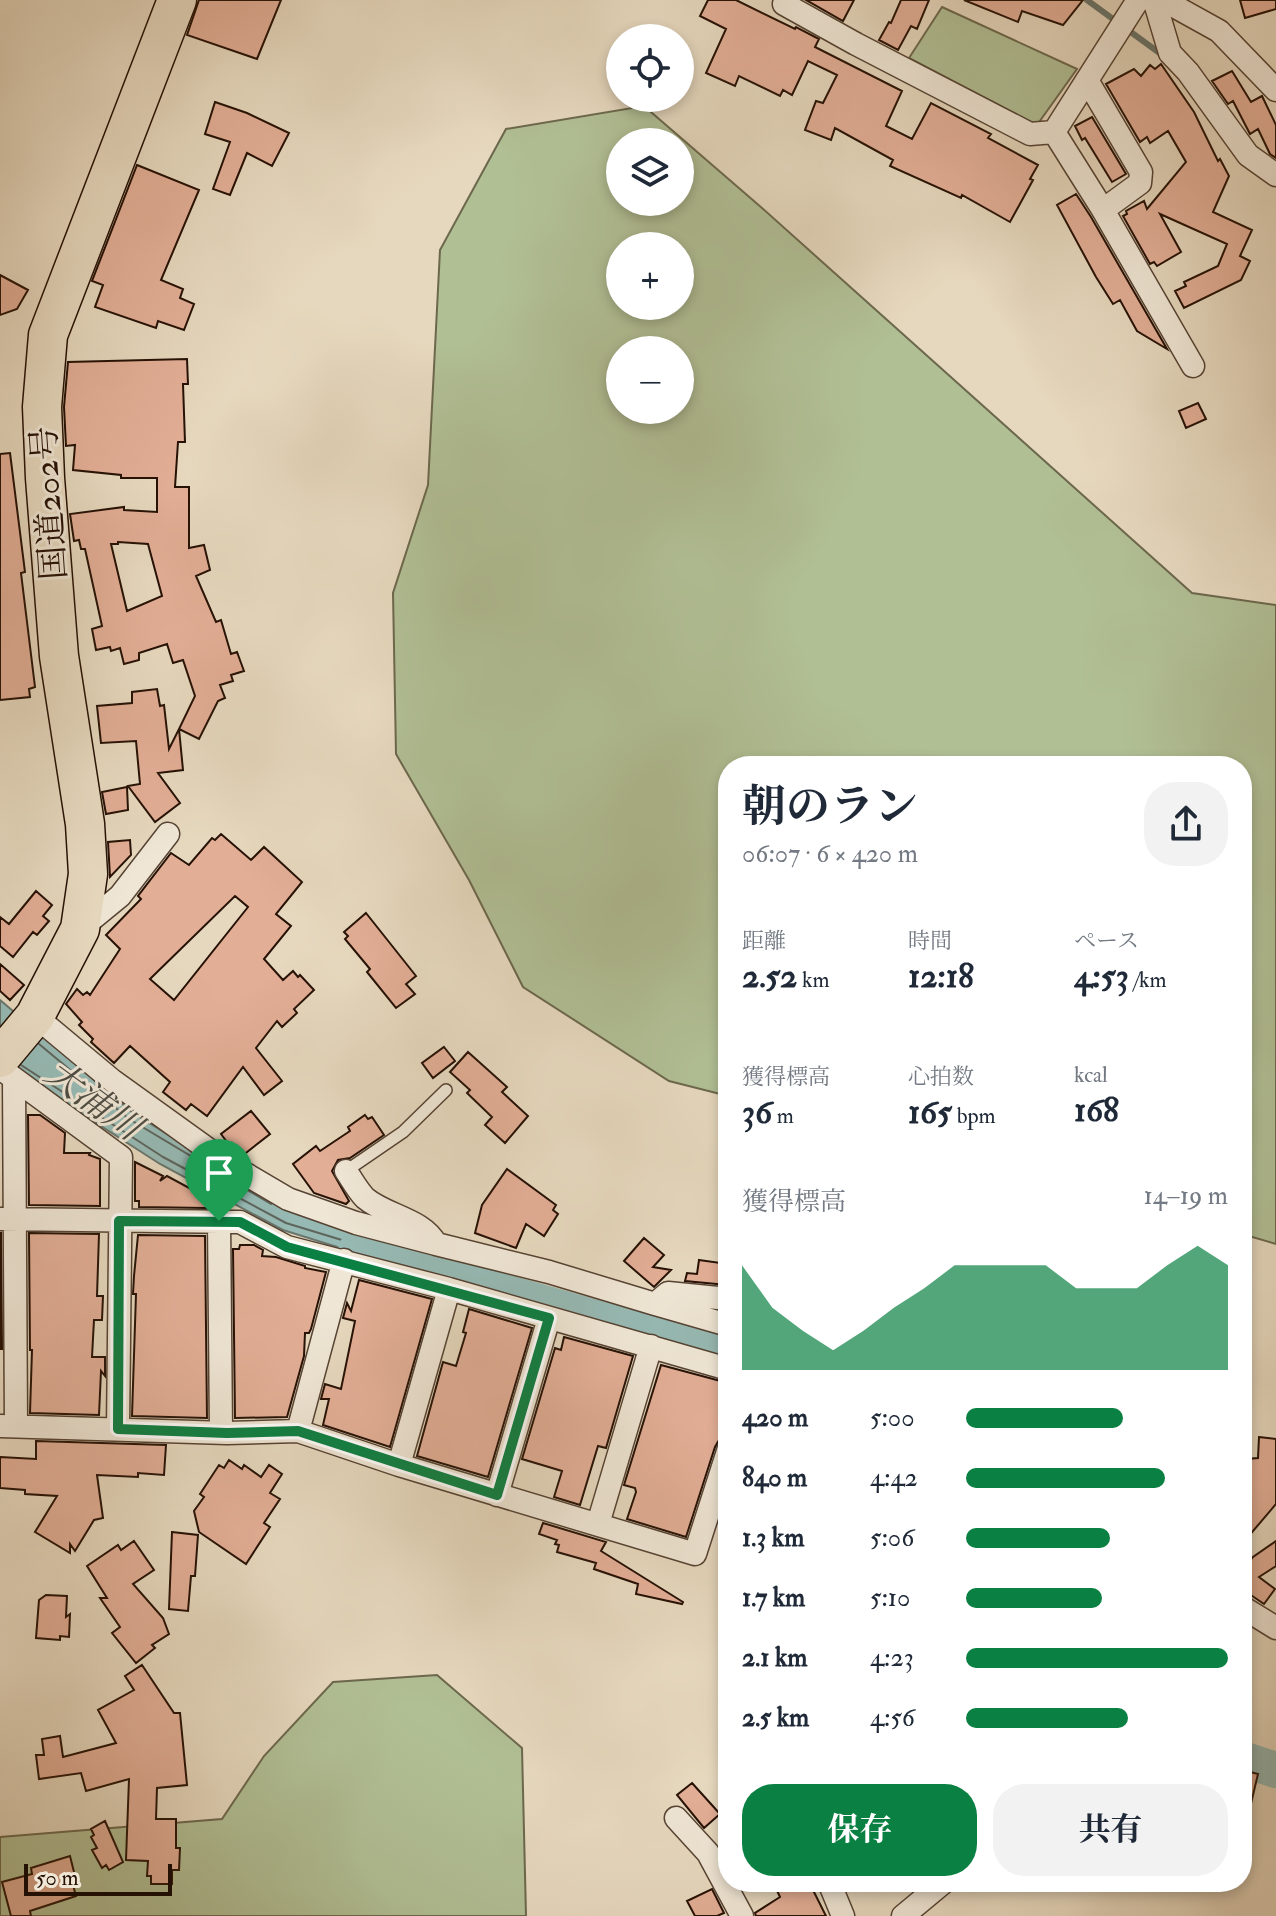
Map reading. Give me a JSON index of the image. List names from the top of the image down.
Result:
{
  "streets": {
    "highway": ["国道202号"]
  },
  "water": ["大浦川"],
  "scale_bar": "50 m",
  "page": {
    "map_buttons": ["+", "−"],
    "heading": ["朝のラン", "06:07 · 6 × 420 m"],
    "stats": [
      ["距離", "2.52 km"],
      ["時間", "12:18"],
      ["ペース", "4:53 /km"],
      ["獲得標高", "36 m"],
      ["心拍数", "165 bpm"],
      ["kcal", "168"]
    ],
    "chart": ["獲得標高", "14–19 m"],
    "list": [
      {
        "name": "420 m",
        "note": "5:00"
      },
      {
        "name": "840 m",
        "note": "4:42"
      },
      {
        "name": "1.3 km",
        "note": "5:06"
      },
      {
        "name": "1.7 km",
        "note": "5:10"
      },
      {
        "name": "2.1 km",
        "note": "4:23"
      },
      {
        "name": "2.5 km",
        "note": "4:56"
      }
    ],
    "buttons": ["保存", "共有"],
    "scale": "50 m"
  }
}
